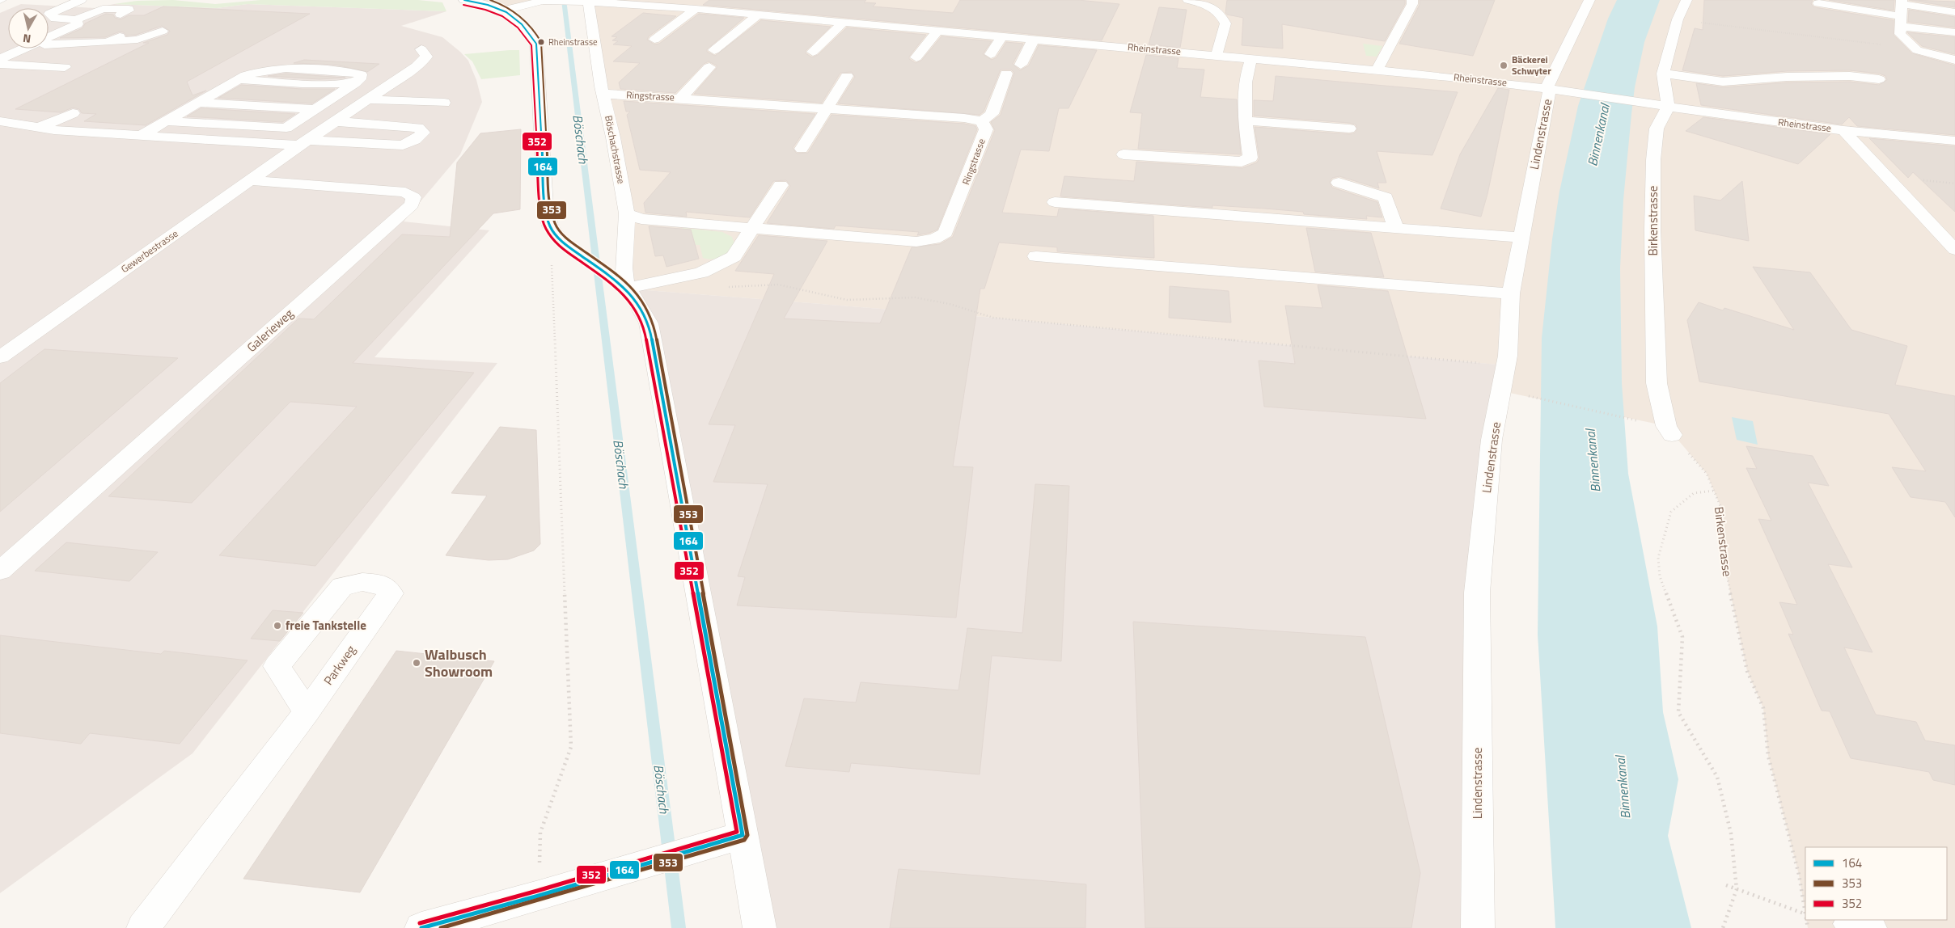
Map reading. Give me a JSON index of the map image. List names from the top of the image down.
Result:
{
  "streets": {
    "street": [
      "Rheinstrasse",
      "Ringstrasse",
      "Lindenstrasse",
      "Böschachstrasse",
      "Birkenstrasse",
      "Gewerbestrasse",
      "Galerieweg",
      "Parkweg"
    ]
  },
  "crossings": [
    ["Rheinstrasse", "Lindenstrasse"],
    ["Rheinstrasse", "Böschachstrasse"],
    ["Rheinstrasse", "Birkenstrasse"],
    ["Ringstrasse", "Böschachstrasse"],
    ["Gewerbestrasse", "Galerieweg"]
  ],
  "water": ["Binnenkanal", "Böschach"],
  "places": [
    "Rheinstrasse",
    "Bäckerei Schwyter",
    "freie Tankstelle",
    "Walbusch Showroom"
  ],
  "lines": ["transit line 164", "transit line 353", "transit line 352"],
  "legend": ["164", "353", "352"],
  "north": "bottom"
}
